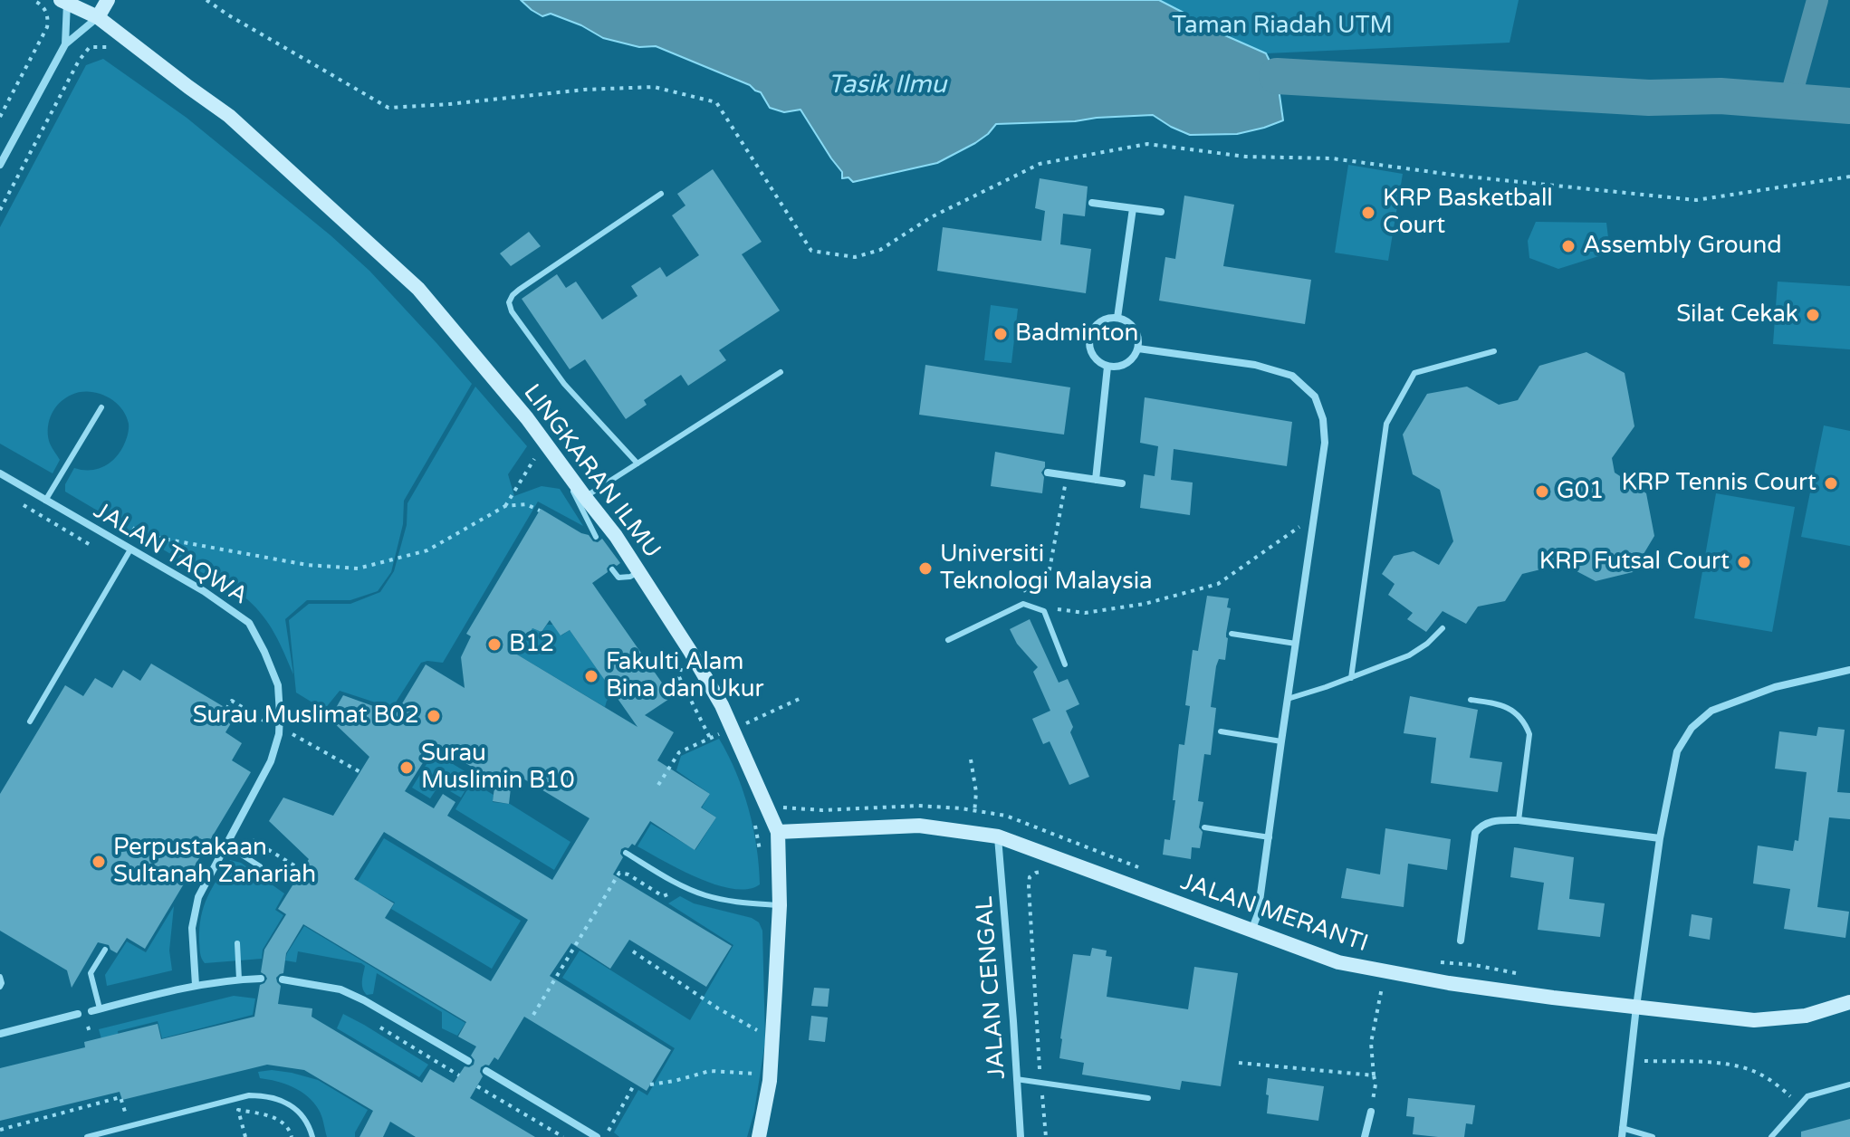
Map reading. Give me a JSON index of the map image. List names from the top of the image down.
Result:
{
  "streets": {
    "street": [
      "LINGKARAN ILMU",
      "JALAN TAQWA",
      "JALAN MERANTI",
      "JALAN CENGAL"
    ]
  },
  "crossings": [
    ["LINGKARAN ILMU", "JALAN MERANTI"],
    ["JALAN MERANTI", "JALAN CENGAL"]
  ],
  "water": ["Tasik Ilmu"],
  "parks": ["Taman Riadah UTM"],
  "places": [
    "KRP Basketball Court",
    "Assembly Ground",
    "Silat Cekak",
    "Badminton",
    "KRP Tennis Court",
    "G01",
    "KRP Futsal Court",
    "Universiti Teknologi Malaysia",
    "B12",
    "Fakulti Alam Bina dan Ukur",
    "Surau Muslimat B02",
    "Surau Muslimin B10",
    "Perpustakaan Sultanah Zanariah"
  ]
}
